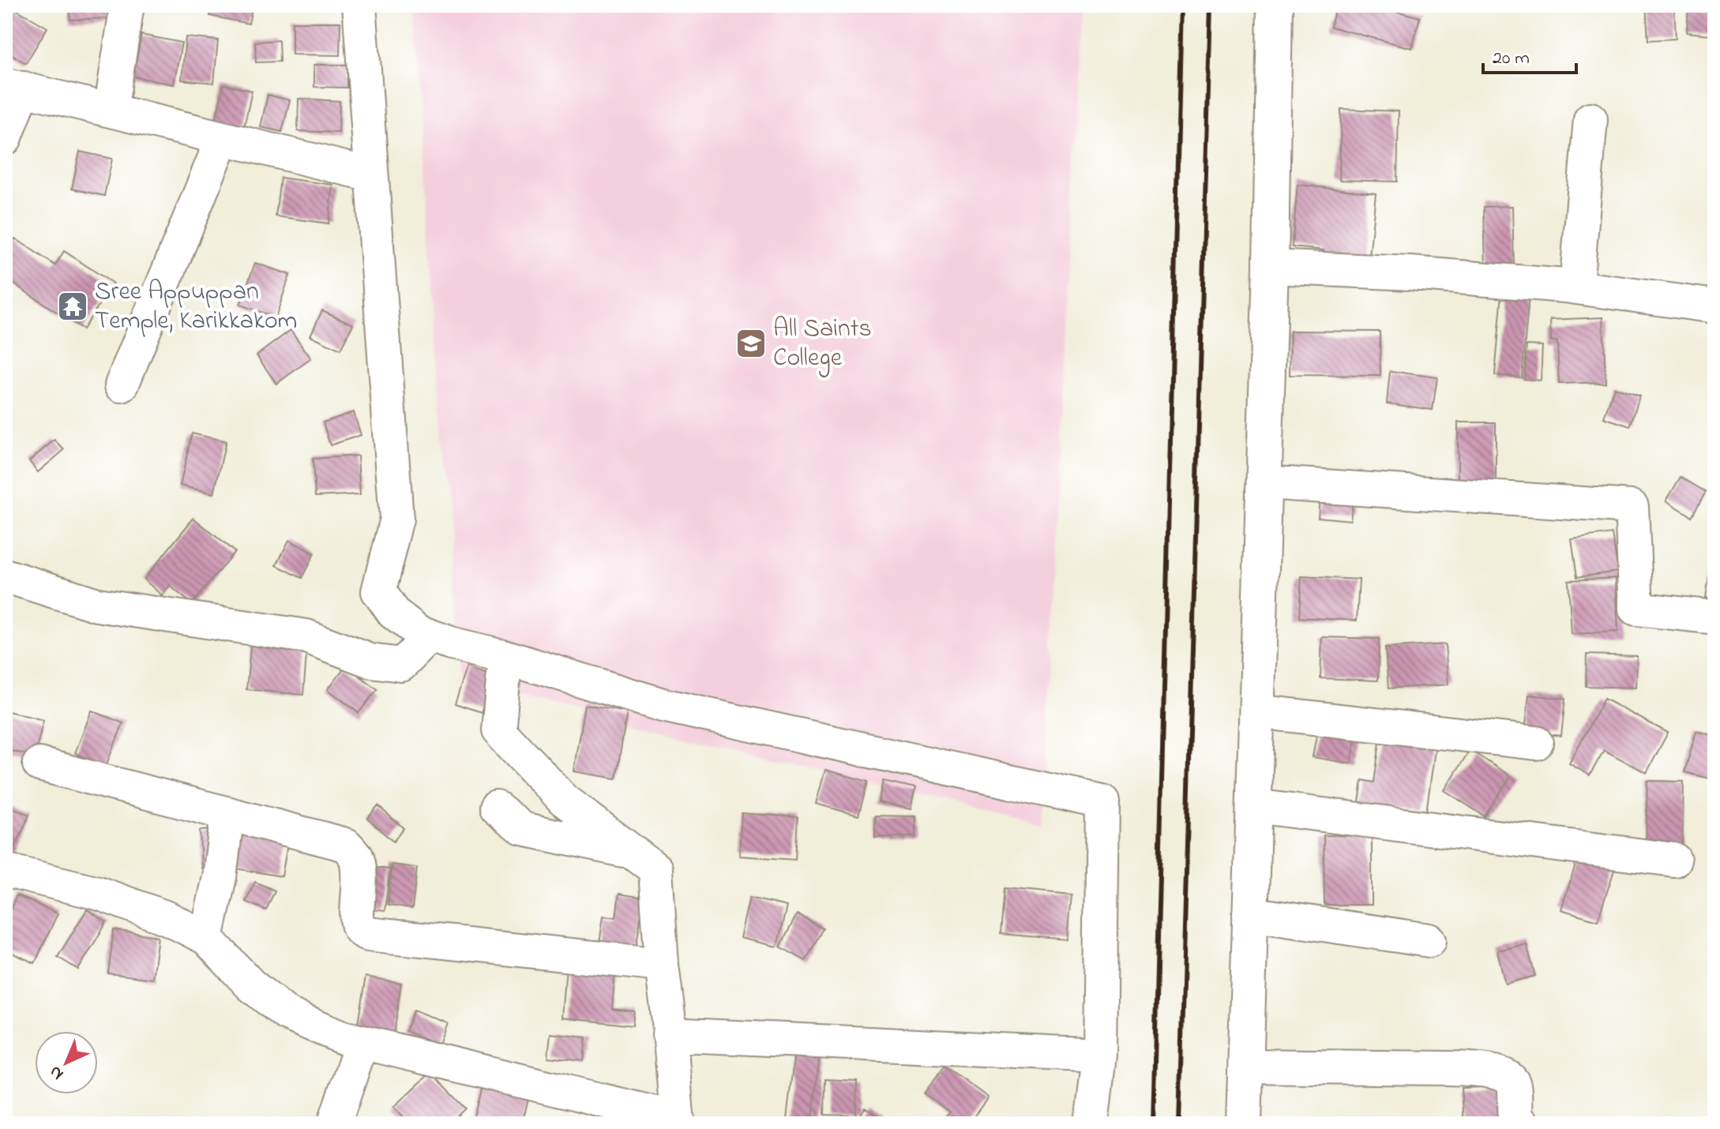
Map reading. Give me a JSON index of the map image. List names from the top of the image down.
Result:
{
  "places": {
    "temple": ["Sree Appuppan Temple, Karikkakom"],
    "school or university": ["All Saints College"]
  },
  "scale_bar": "20 m",
  "north": "bottom left"
}
